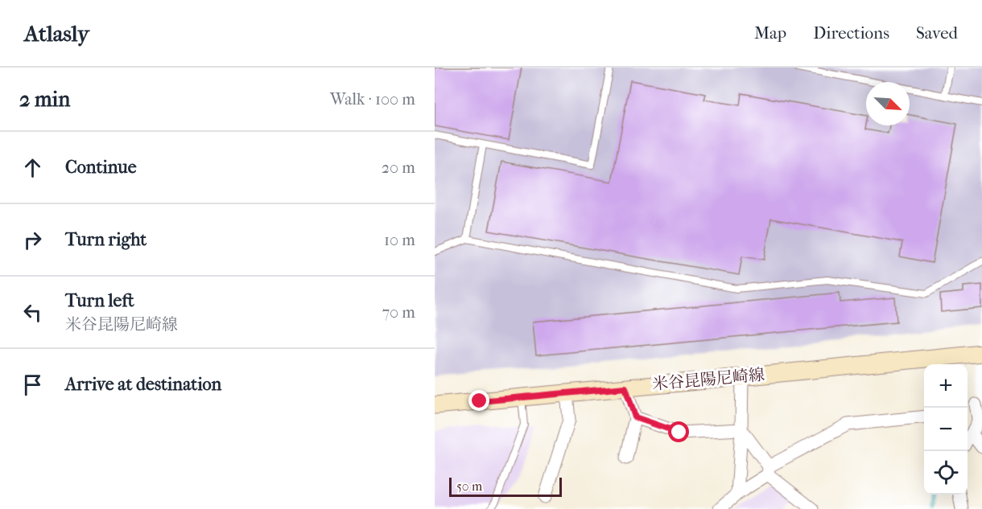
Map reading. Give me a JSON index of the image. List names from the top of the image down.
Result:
{
  "streets": {
    "main road": ["米谷昆陽尼崎線"]
  },
  "scale_bar": "50 m",
  "north": "bottom right",
  "page": {
    "header": "Atlasly",
    "nav": ["Map", "Directions", "Saved"],
    "heading": ["2 min", "Walk · 100 m"],
    "list": [
      ["Continue", "20 m"],
      ["Turn right", "10 m"],
      ["Turn left", "米谷昆陽尼崎線", "70 m"],
      "Arrive at destination"
    ],
    "map_buttons": ["+", "−"],
    "scale": "50 m"
  }
}
